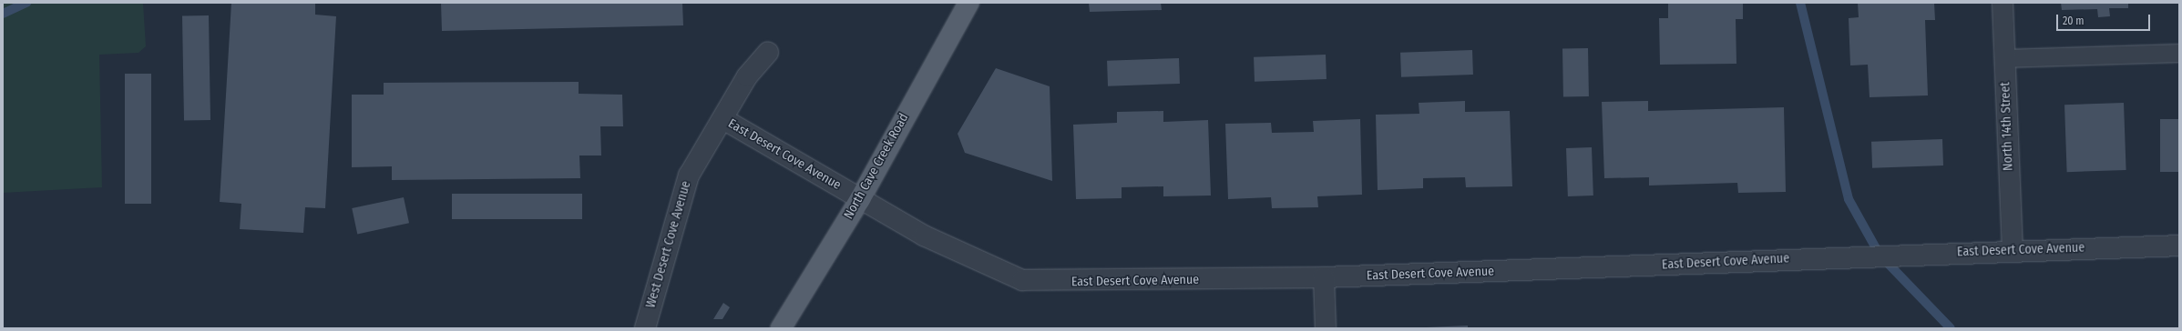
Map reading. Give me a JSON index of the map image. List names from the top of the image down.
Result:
{
  "streets": {
    "main road": ["North Cave Creek Road"],
    "street": ["North 14th Street", "East Desert Cove Avenue", "West Desert Cove Avenue"]
  },
  "crossings": [
    ["North 14th Street", "East Desert Cove Avenue"],
    ["East Desert Cove Avenue", "North Cave Creek Road"],
    ["East Desert Cove Avenue", "West Desert Cove Avenue"]
  ],
  "scale_bar": "20 m"
}
